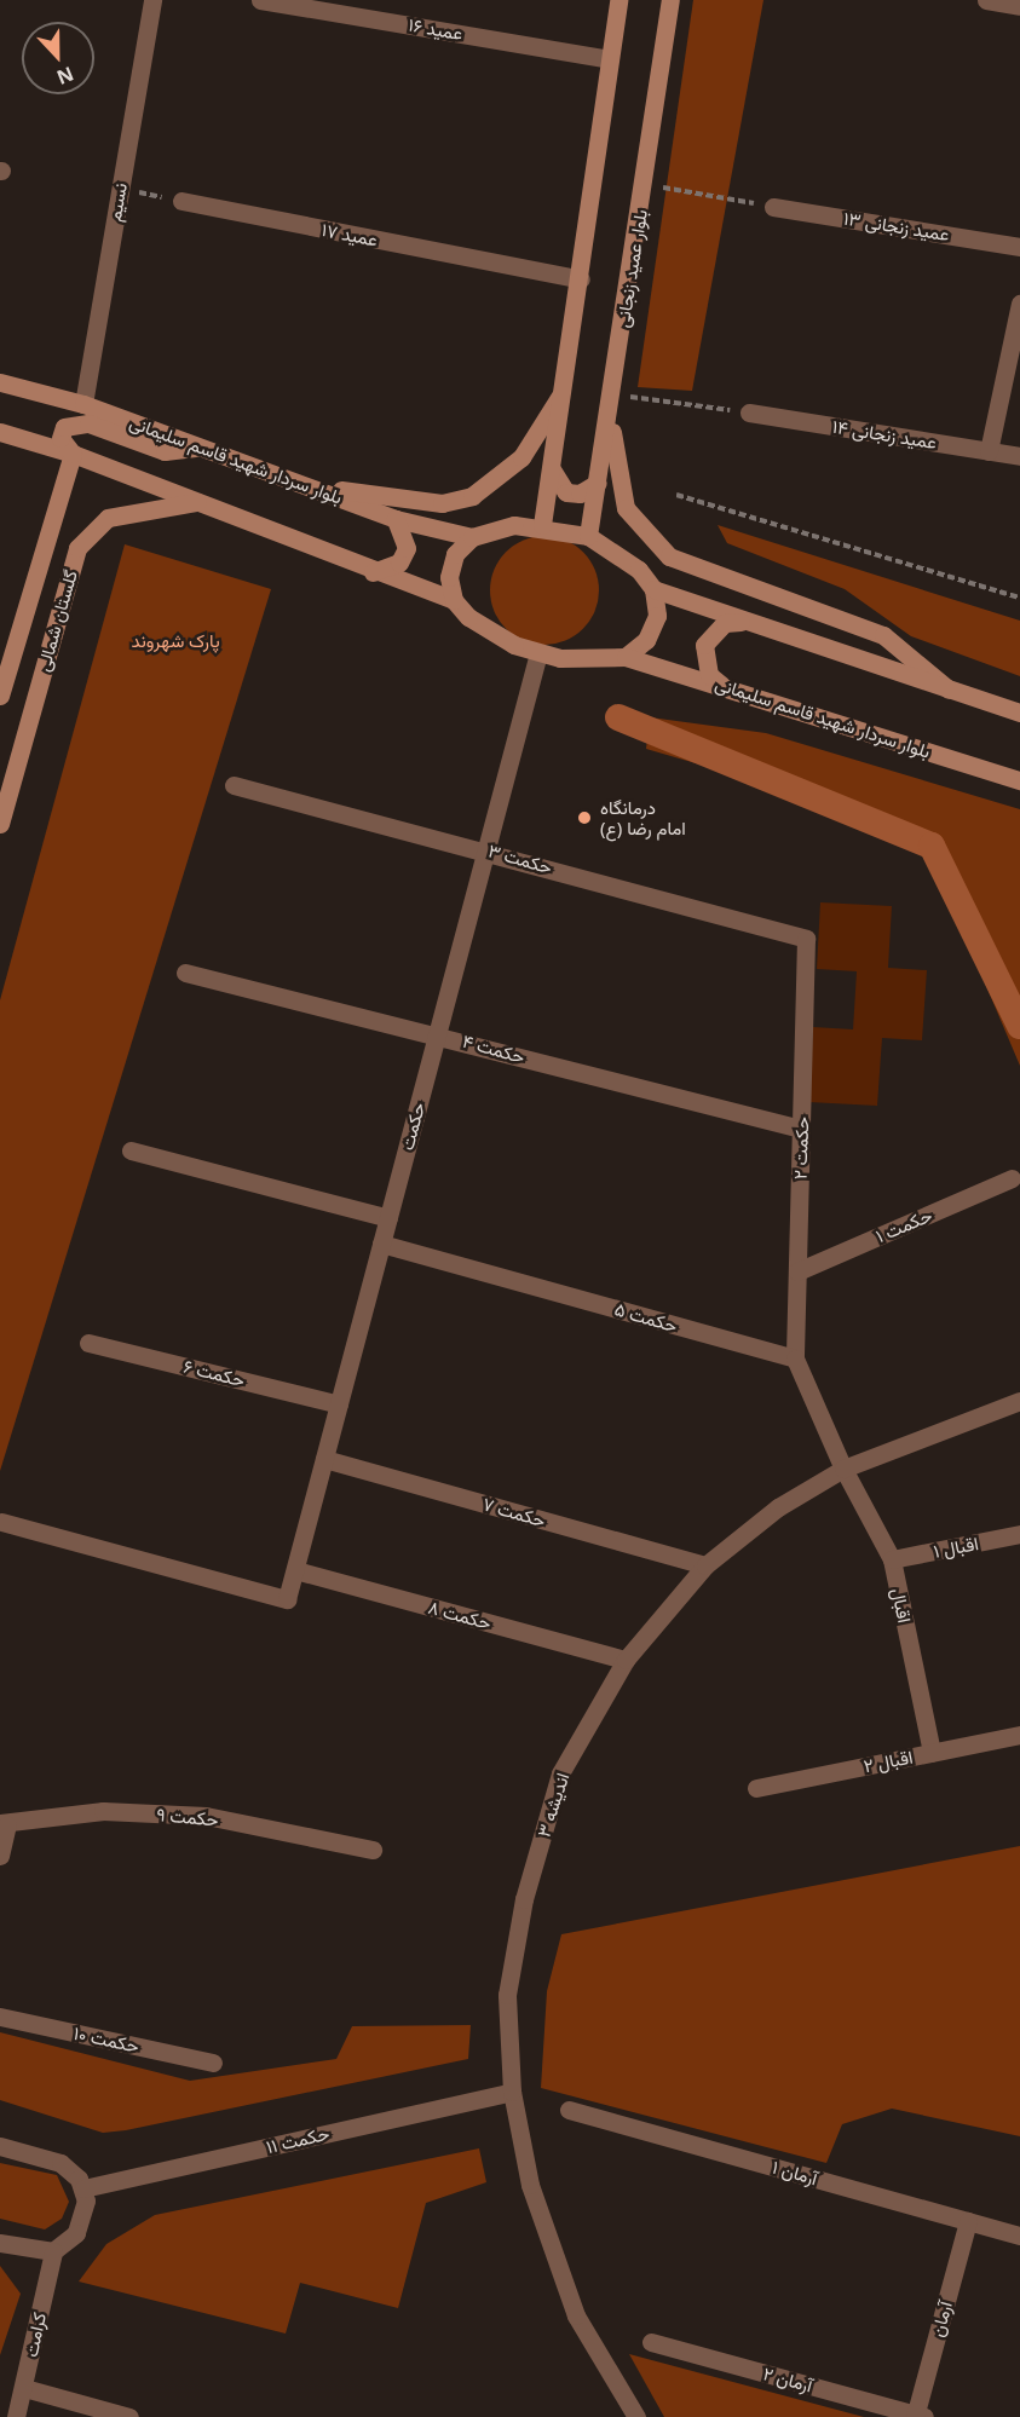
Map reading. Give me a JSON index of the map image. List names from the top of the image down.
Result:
{
  "streets": {
    "main road": ["بلوار عمید زنجانی", "بلوار سردار شهید قاسم سلیمانی", "گلستان شمالی"],
    "street": [
      "عمید ۱۶",
      "نسیم",
      "عمید زنجانی ۱۳",
      "عمید ۱۷",
      "عمید زنجانی ۱۴",
      "حکمت ۳",
      "حکمت ۴",
      "حکمت",
      "حکمت ۲",
      "حکمت ۱",
      "حکمت ۵",
      "حکمت ۶",
      "حکمت ۷",
      "اقبال ۱",
      "اقبال",
      "حکمت ۸",
      "اقبال ۲",
      "اندیشه ۳",
      "حکمت ۹",
      "حکمت ۱۰",
      "حکمت ۱۱",
      "آرمان ۱",
      "آرمان",
      "کرامت",
      "آرمان ۲"
    ]
  },
  "crossings": [
    ["نسیم", "بلوار سردار شهید قاسم سلیمانی"],
    ["بلوار عمید زنجانی", "بلوار سردار شهید قاسم سلیمانی"],
    ["بلوار عمید زنجانی", "حکمت"],
    ["بلوار سردار شهید قاسم سلیمانی", "حکمت"],
    ["حکمت ۳", "حکمت"],
    ["حکمت ۳", "حکمت ۲"],
    ["حکمت ۴", "حکمت"],
    ["حکمت ۴", "حکمت ۲"],
    ["حکمت", "حکمت ۵"],
    ["حکمت", "حکمت ۶"],
    ["حکمت", "حکمت ۷"],
    ["حکمت", "حکمت ۸"],
    ["حکمت ۲", "حکمت ۱"],
    ["حکمت ۲", "حکمت ۵"],
    ["حکمت ۷", "اندیشه ۳"],
    ["اقبال ۱", "اقبال"],
    ["اقبال", "اقبال ۲"],
    ["اقبال", "اندیشه ۳"],
    ["حکمت ۸", "اندیشه ۳"],
    ["اندیشه ۳", "حکمت ۱۱"],
    ["آرمان ۱", "آرمان"],
    ["آرمان", "آرمان ۲"]
  ],
  "parks": ["پارک شهروند"],
  "places": ["درمانگاه امام رضا (ع)"],
  "north": "bottom"
}
